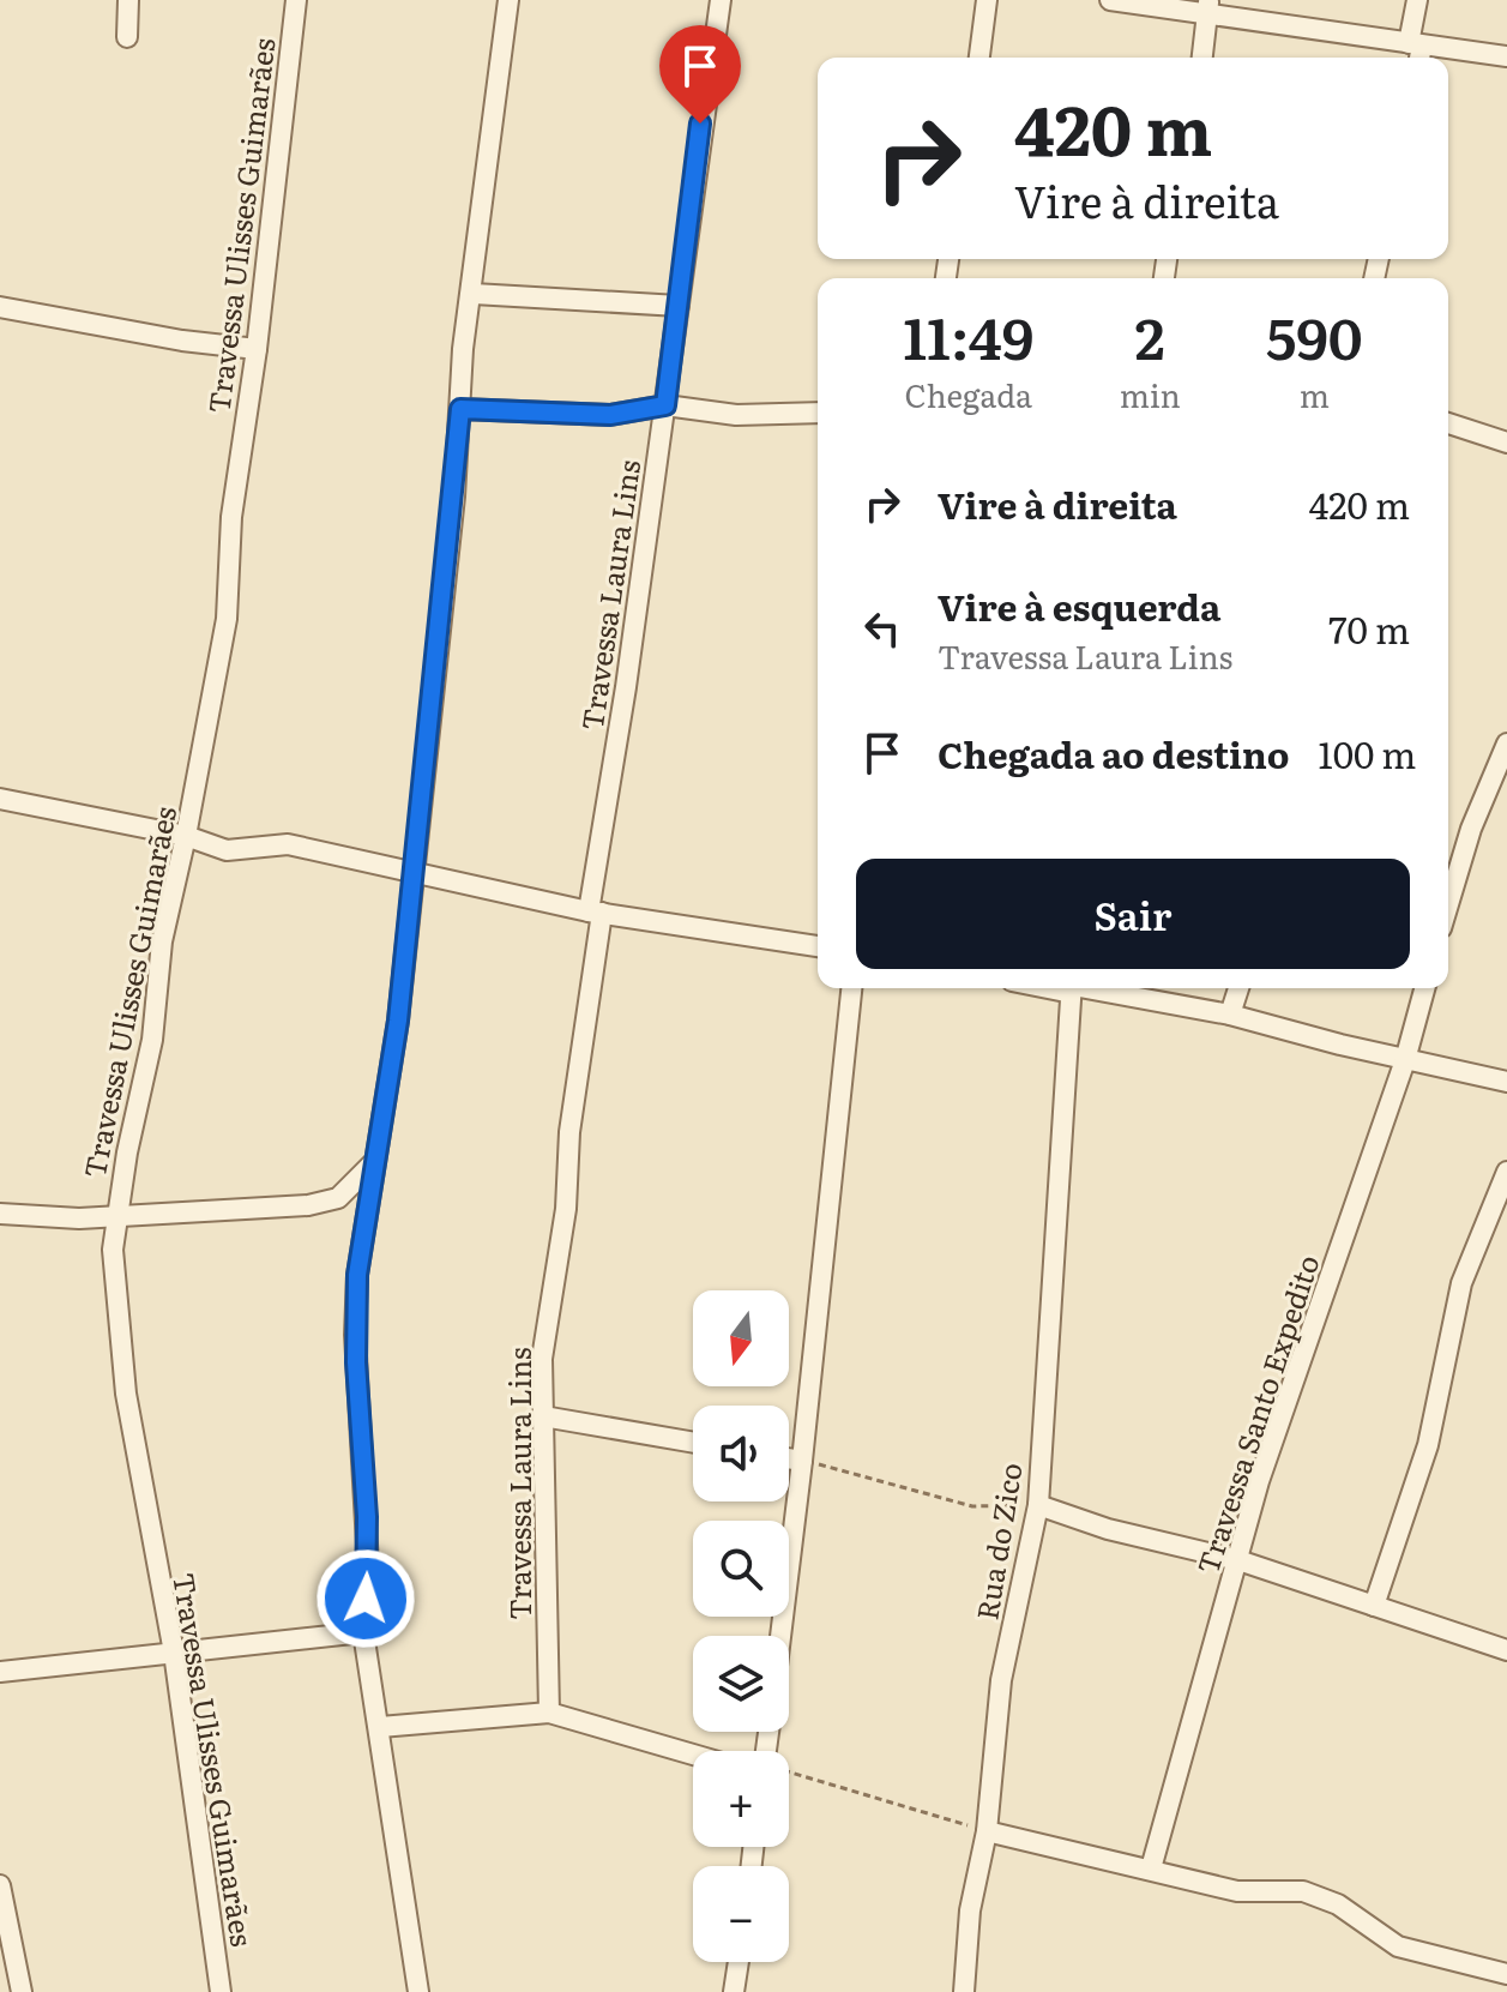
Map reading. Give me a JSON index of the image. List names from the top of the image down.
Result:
{
  "streets": {
    "street": [
      "Travessa Ulisses Guimarães",
      "Travessa Laura Lins",
      "Travessa Santo Expedito",
      "Rua do Zico"
    ]
  },
  "north": "bottom",
  "page": {
    "turn": ["420 m", "Vire à direita"],
    "eta": [
      "11:49",
      "Chegada",
      "2",
      "min",
      "590",
      "m"
    ],
    "list": [
      {
        "name": "Vire à direita",
        "value": "420 m"
      },
      {
        "name": "Vire à esquerda",
        "note": "Travessa Laura Lins",
        "value": "70 m"
      },
      {
        "name": "Chegada ao destino",
        "value": "100 m"
      }
    ],
    "buttons": "Sair",
    "map_buttons": ["+", "−"]
  }
}
